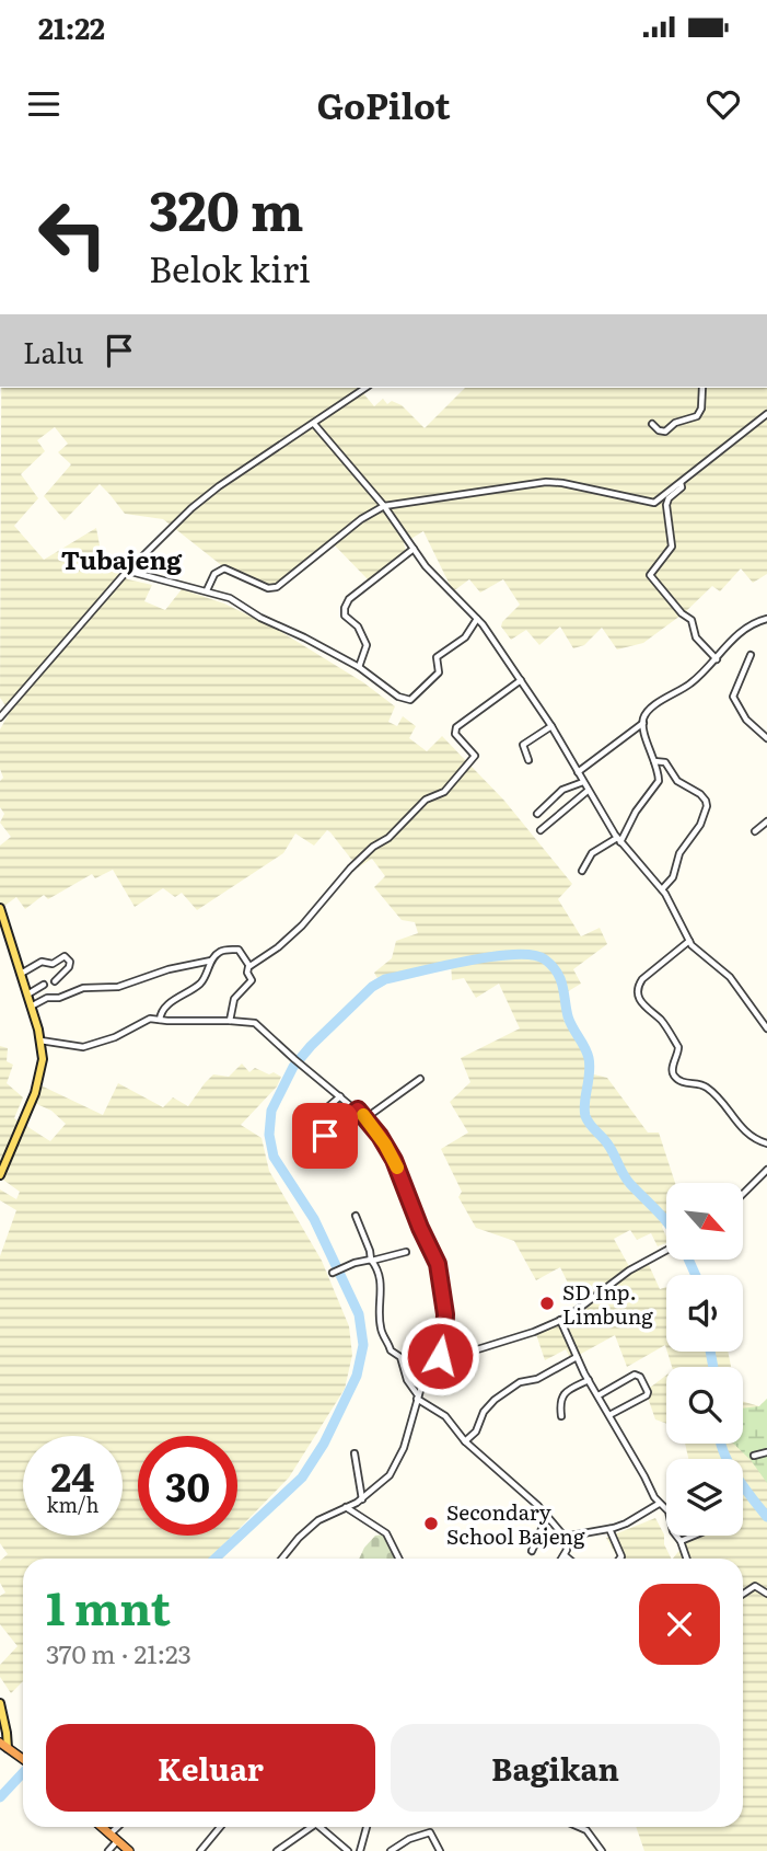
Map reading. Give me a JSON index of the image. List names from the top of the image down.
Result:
{
  "districts": ["Tubajeng"],
  "places": ["SD Inp. Limbung", "Secondary School Bajeng"],
  "north": "bottom right",
  "page": {
    "status": "21:22",
    "header": "GoPilot",
    "turn": ["320 m", "Belok kiri"],
    "then": "Lalu",
    "speed": "24 km/h",
    "limit": "30",
    "heading": ["1 mnt", "370 m · 21:23"],
    "buttons": ["Keluar", "Bagikan"]
  }
}
